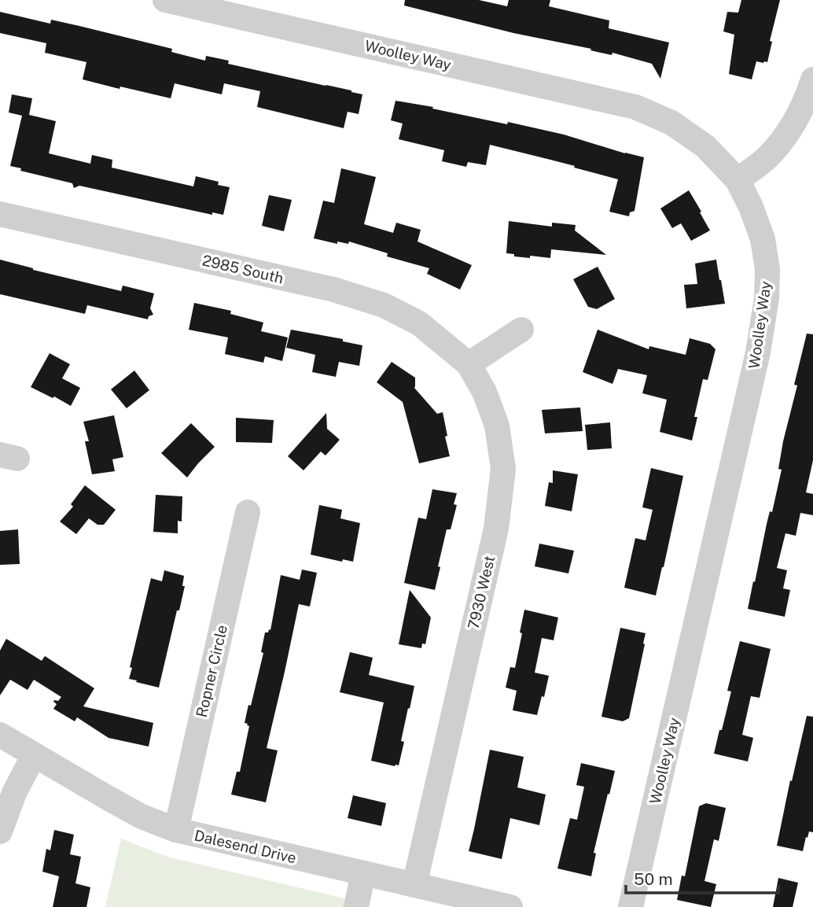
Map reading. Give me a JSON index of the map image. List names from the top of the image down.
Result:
{
  "streets": {
    "street": [
      "Woolley Way",
      "2985 South",
      "7930 West",
      "Ropner Circle",
      "Dalesend Drive"
    ]
  },
  "crossings": [
    ["2985 South", "7930 West"],
    ["7930 West", "Dalesend Drive"],
    ["Ropner Circle", "Dalesend Drive"]
  ],
  "scale_bar": "50 m"
}
